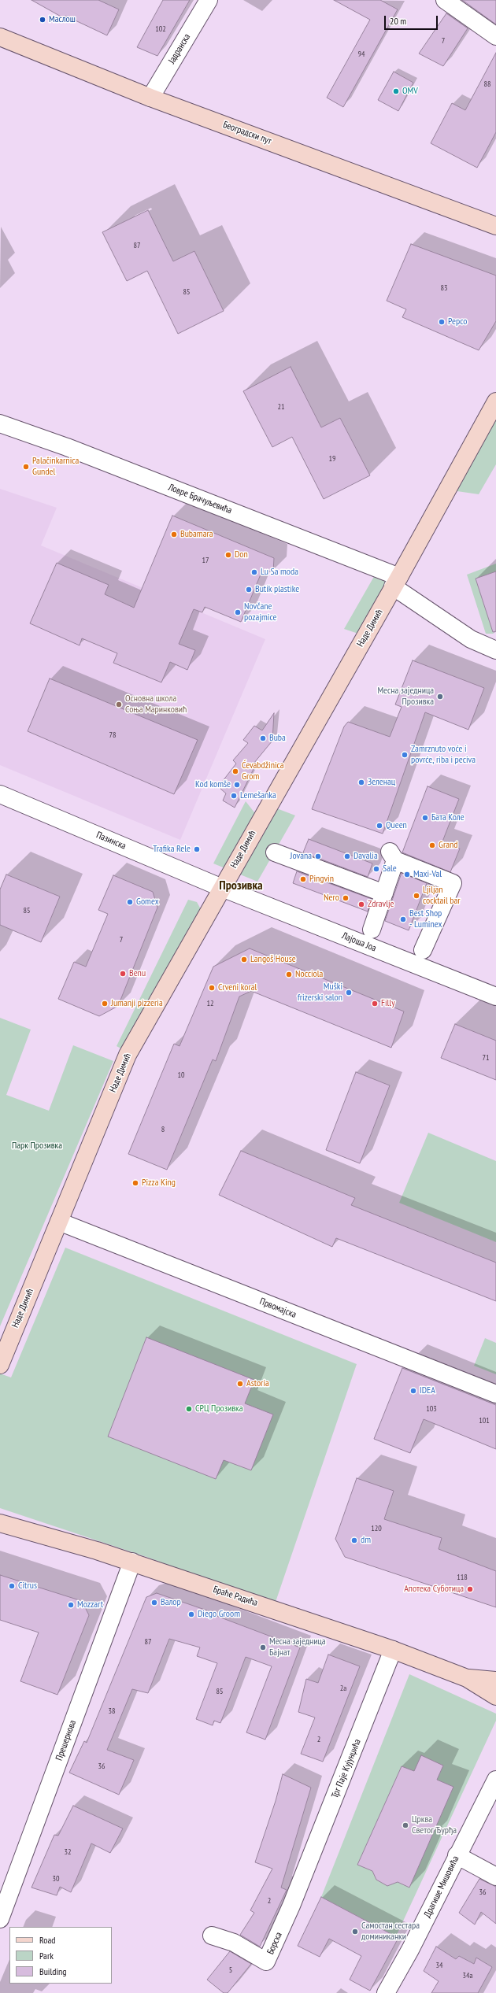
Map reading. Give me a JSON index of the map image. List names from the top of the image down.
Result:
{
  "streets": {
    "street": [
      "Јадранска",
      "Београдски пут",
      "Ловре Брачуљевића",
      "Наде Димић",
      "Пазинска",
      "Лајоша Јоа",
      "Првомајска",
      "Браће Радића",
      "Прешернова",
      "Трг Паје Кујунџића",
      "Драгише Мишовића",
      "Борска"
    ]
  },
  "crossings": [
    ["Јадранска", "Београдски пут"],
    ["Ловре Брачуљевића", "Наде Димић"],
    ["Наде Димић", "Пазинска"],
    ["Наде Димић", "Лајоша Јоа"],
    ["Наде Димић", "Првомајска"],
    ["Пазинска", "Лајоша Јоа"],
    ["Браће Радића", "Прешернова"],
    ["Браће Радића", "Трг Паје Кујунџића"],
    ["Трг Паје Кујунџића", "Борска"]
  ],
  "districts": ["Прозивка"],
  "parks": ["Парк Прозивка"],
  "places": [
    "Маслош",
    "OMV",
    "Pepco",
    "Palačinkarnica Gundel",
    "Bubamara",
    "Don",
    "Lu Sa moda",
    "Butik plastike",
    "Novčane pozajmice",
    "Месна заједница Прозивка",
    "Основна школа Соња Маринковић",
    "Buba",
    "Zamrznuto voće i povrće, riba i peciva",
    "Ćevabdžinica Grom",
    "Зеленац",
    "Kod komše",
    "Lemešanka",
    "Бата Коле",
    "Queen",
    "Grand",
    "Trafika Rele",
    "Jovana",
    "Davalia",
    "Sale",
    "Maxi-Val",
    "Pingvin",
    "Ljiljan cocktail bar",
    "Nero",
    "Gomex",
    "Zdravlje",
    "Best Shop - Luminex",
    "Langoš House",
    "Benu",
    "Nocciola",
    "Crveni koral",
    "Muški frizerski salon",
    "Jumanji pizzeria",
    "Filly",
    "Pizza King",
    "Astoria",
    "IDEA",
    "СРЦ Прозивка",
    "dm",
    "Citrus",
    "Апотека Суботица",
    "Валор",
    "Mozzart",
    "Diego Groom",
    "Месна заједница Бајнат",
    "Црква Светог Ђурђа",
    "Самостан сестара доминиканки"
  ],
  "house_numbers": [
    "102",
    "7",
    "94",
    "88",
    "87",
    "83",
    "85",
    "21",
    "19",
    "17",
    "78",
    "85",
    "7",
    "12",
    "71",
    "10",
    "8",
    "103",
    "101",
    "120",
    "118",
    "87",
    "2a",
    "85",
    "38",
    "2",
    "36",
    "32",
    "30",
    "36",
    "2",
    "34",
    "5",
    "34a"
  ],
  "legend": ["Road", "Park", "Building"],
  "scale_bar": "20 m"
}
